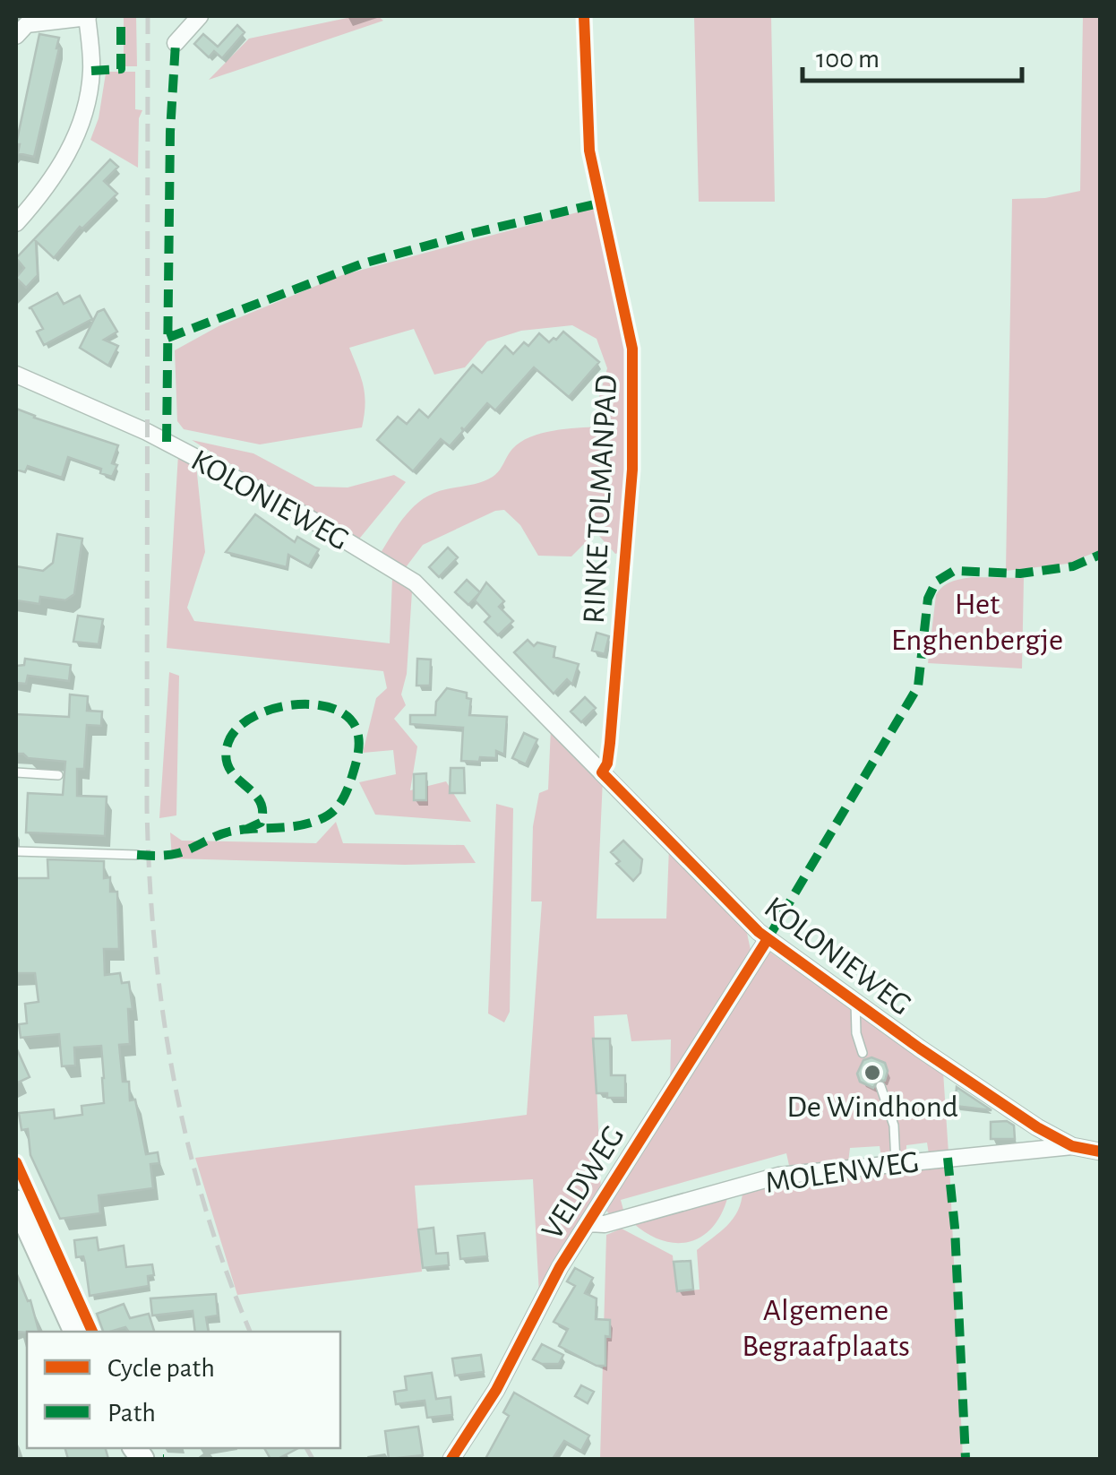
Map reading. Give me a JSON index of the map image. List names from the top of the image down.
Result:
{
  "streets": {
    "street": ["KOLONIEWEG", "MOLENWEG", "VELDWEG"],
    "cycle path": ["RINKE TOLMANPAD"]
  },
  "crossings": [
    ["KOLONIEWEG", "MOLENWEG"],
    ["KOLONIEWEG", "VELDWEG"],
    ["MOLENWEG", "VELDWEG"]
  ],
  "parks": ["Het Enghenbergje", "Algemene Begraafplaats"],
  "places": ["De Windhond"],
  "legend": ["Cycle path", "Path"],
  "scale_bar": "100 m"
}
